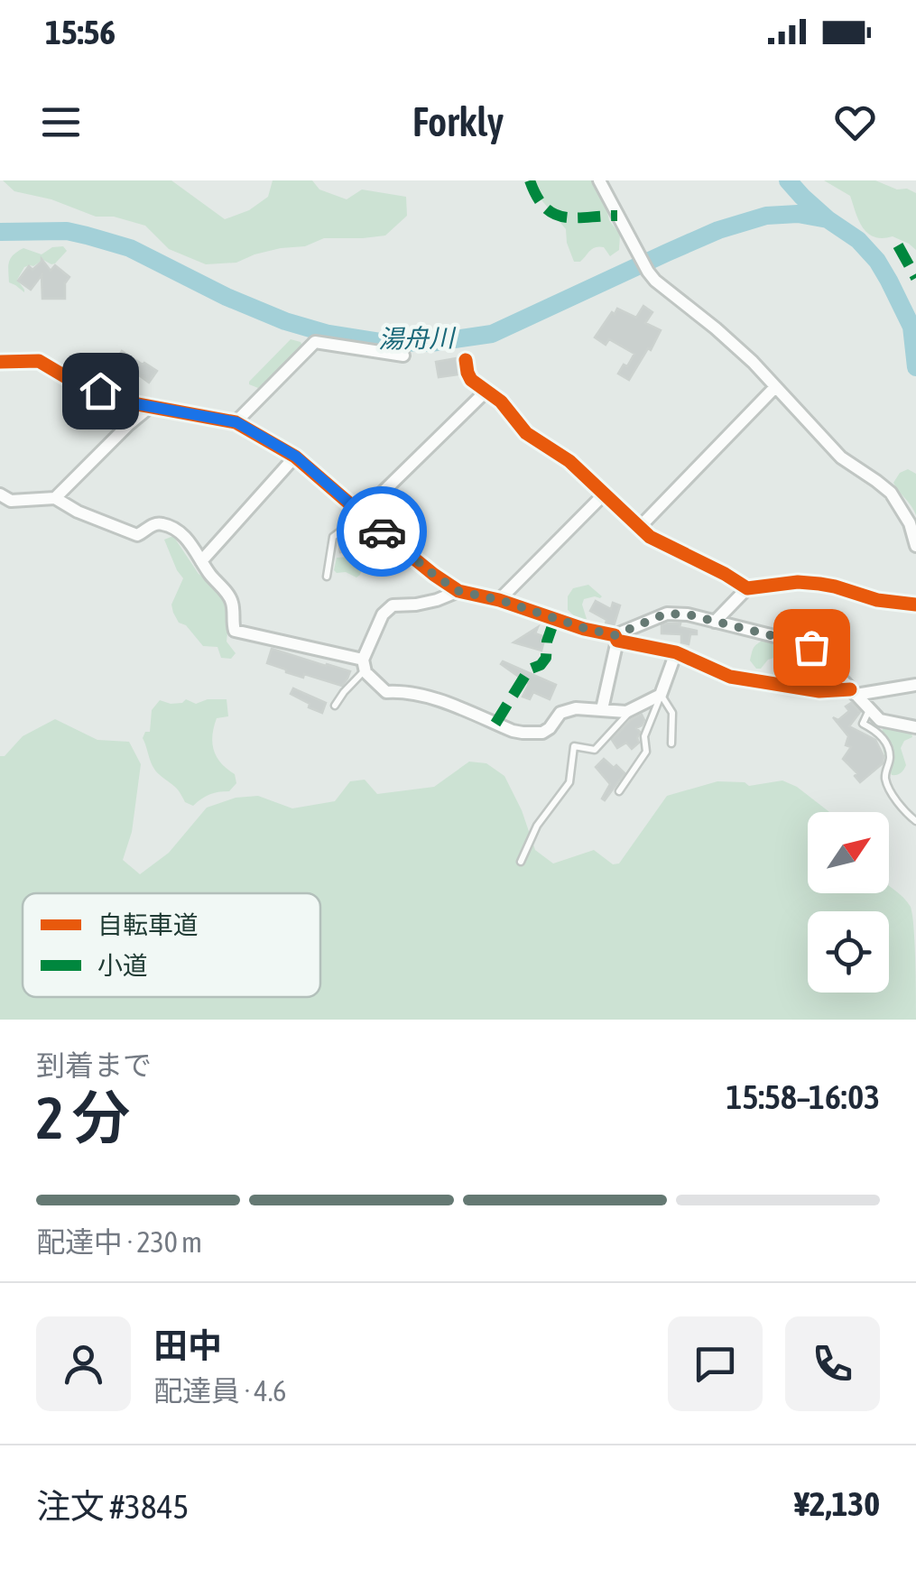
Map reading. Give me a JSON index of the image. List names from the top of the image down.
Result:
{
  "water": ["湯舟川"],
  "legend": ["自転車道", "小道"],
  "north": "top right",
  "page": {
    "status": "15:56",
    "header": "Forkly",
    "heading": ["2 分", "到着まで", "15:58–16:03"],
    "panel": [
      "田中",
      "配達員 · 4.6",
      "注文 #3845",
      "¥2,130"
    ],
    "bar": "配達中 · 230 m"
  }
}
